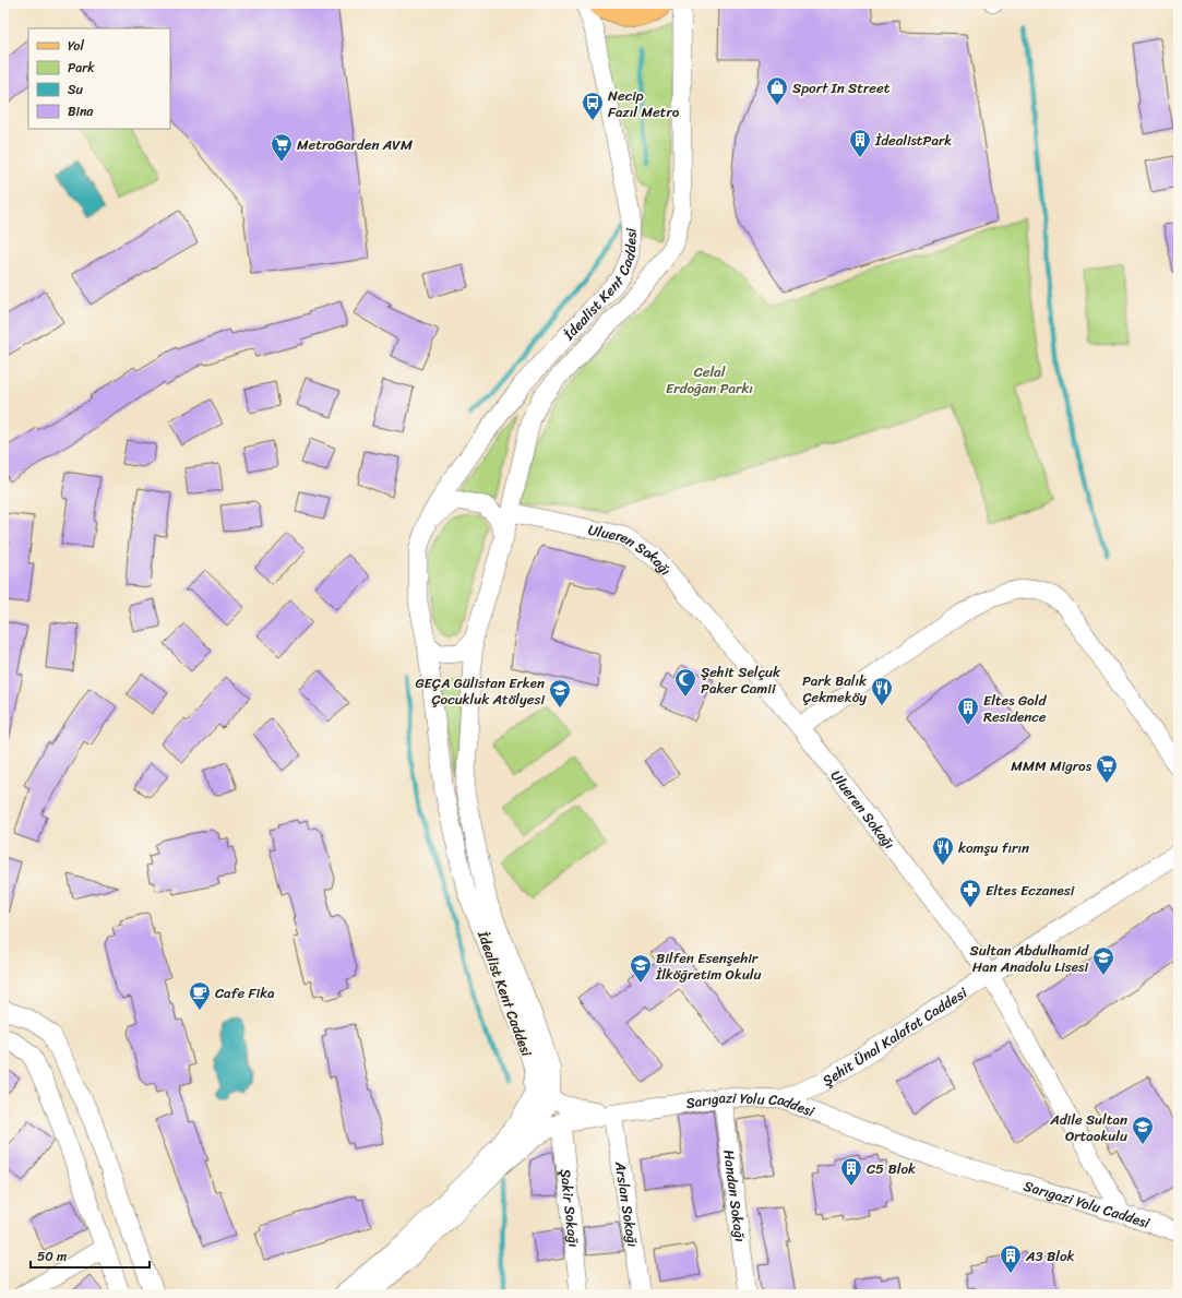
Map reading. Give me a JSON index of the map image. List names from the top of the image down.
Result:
{
  "streets": {
    "street": [
      "İdealist Kent Caddesi",
      "Ulueren Sokağı",
      "Şehit Ünal Kalafat Caddesi",
      "Sarıgazi Yolu Caddesi",
      "Handan Sokağı",
      "Arslan Sokağı",
      "Şakir Sokağı"
    ]
  },
  "crossings": [
    ["İdealist Kent Caddesi", "Ulueren Sokağı"],
    ["İdealist Kent Caddesi", "Sarıgazi Yolu Caddesi"],
    ["Ulueren Sokağı", "Şehit Ünal Kalafat Caddesi"],
    ["Ulueren Sokağı", "Sarıgazi Yolu Caddesi"],
    ["Şehit Ünal Kalafat Caddesi", "Sarıgazi Yolu Caddesi"],
    ["Sarıgazi Yolu Caddesi", "Handan Sokağı"],
    ["Sarıgazi Yolu Caddesi", "Arslan Sokağı"],
    ["Sarıgazi Yolu Caddesi", "Şakir Sokağı"]
  ],
  "parks": ["Celal Erdoğan Parkı"],
  "places": {
    "shop": ["Sport In Street"],
    "bus stop": ["Necip Fazıl Metro"],
    "building": [
      "İdealistPark",
      "Eltes Gold Residence",
      "C5 Blok",
      "A3 Blok"
    ],
    "supermarket": ["MetroGarden AVM", "MMM Migros"],
    "mosque": ["Şehit Selçuk Paker Camii"],
    "restaurant": ["Park Balık Çekmeköy", "komşu fırın"],
    "school or university": [
      "GEÇA Gülistan Erken Çocukluk Atölyesi",
      "Sultan Abdulhamid Han Anadolu Lisesi",
      "Bilfen Esenşehir İlköğretim Okulu",
      "Adile Sultan Ortaokulu"
    ],
    "pharmacy": ["Eltes Eczanesi"],
    "cafe": ["Cafe Fika"]
  },
  "legend": [
    "Yol",
    "Park",
    "Su",
    "Bina"
  ],
  "scale_bar": "50 m"
}
